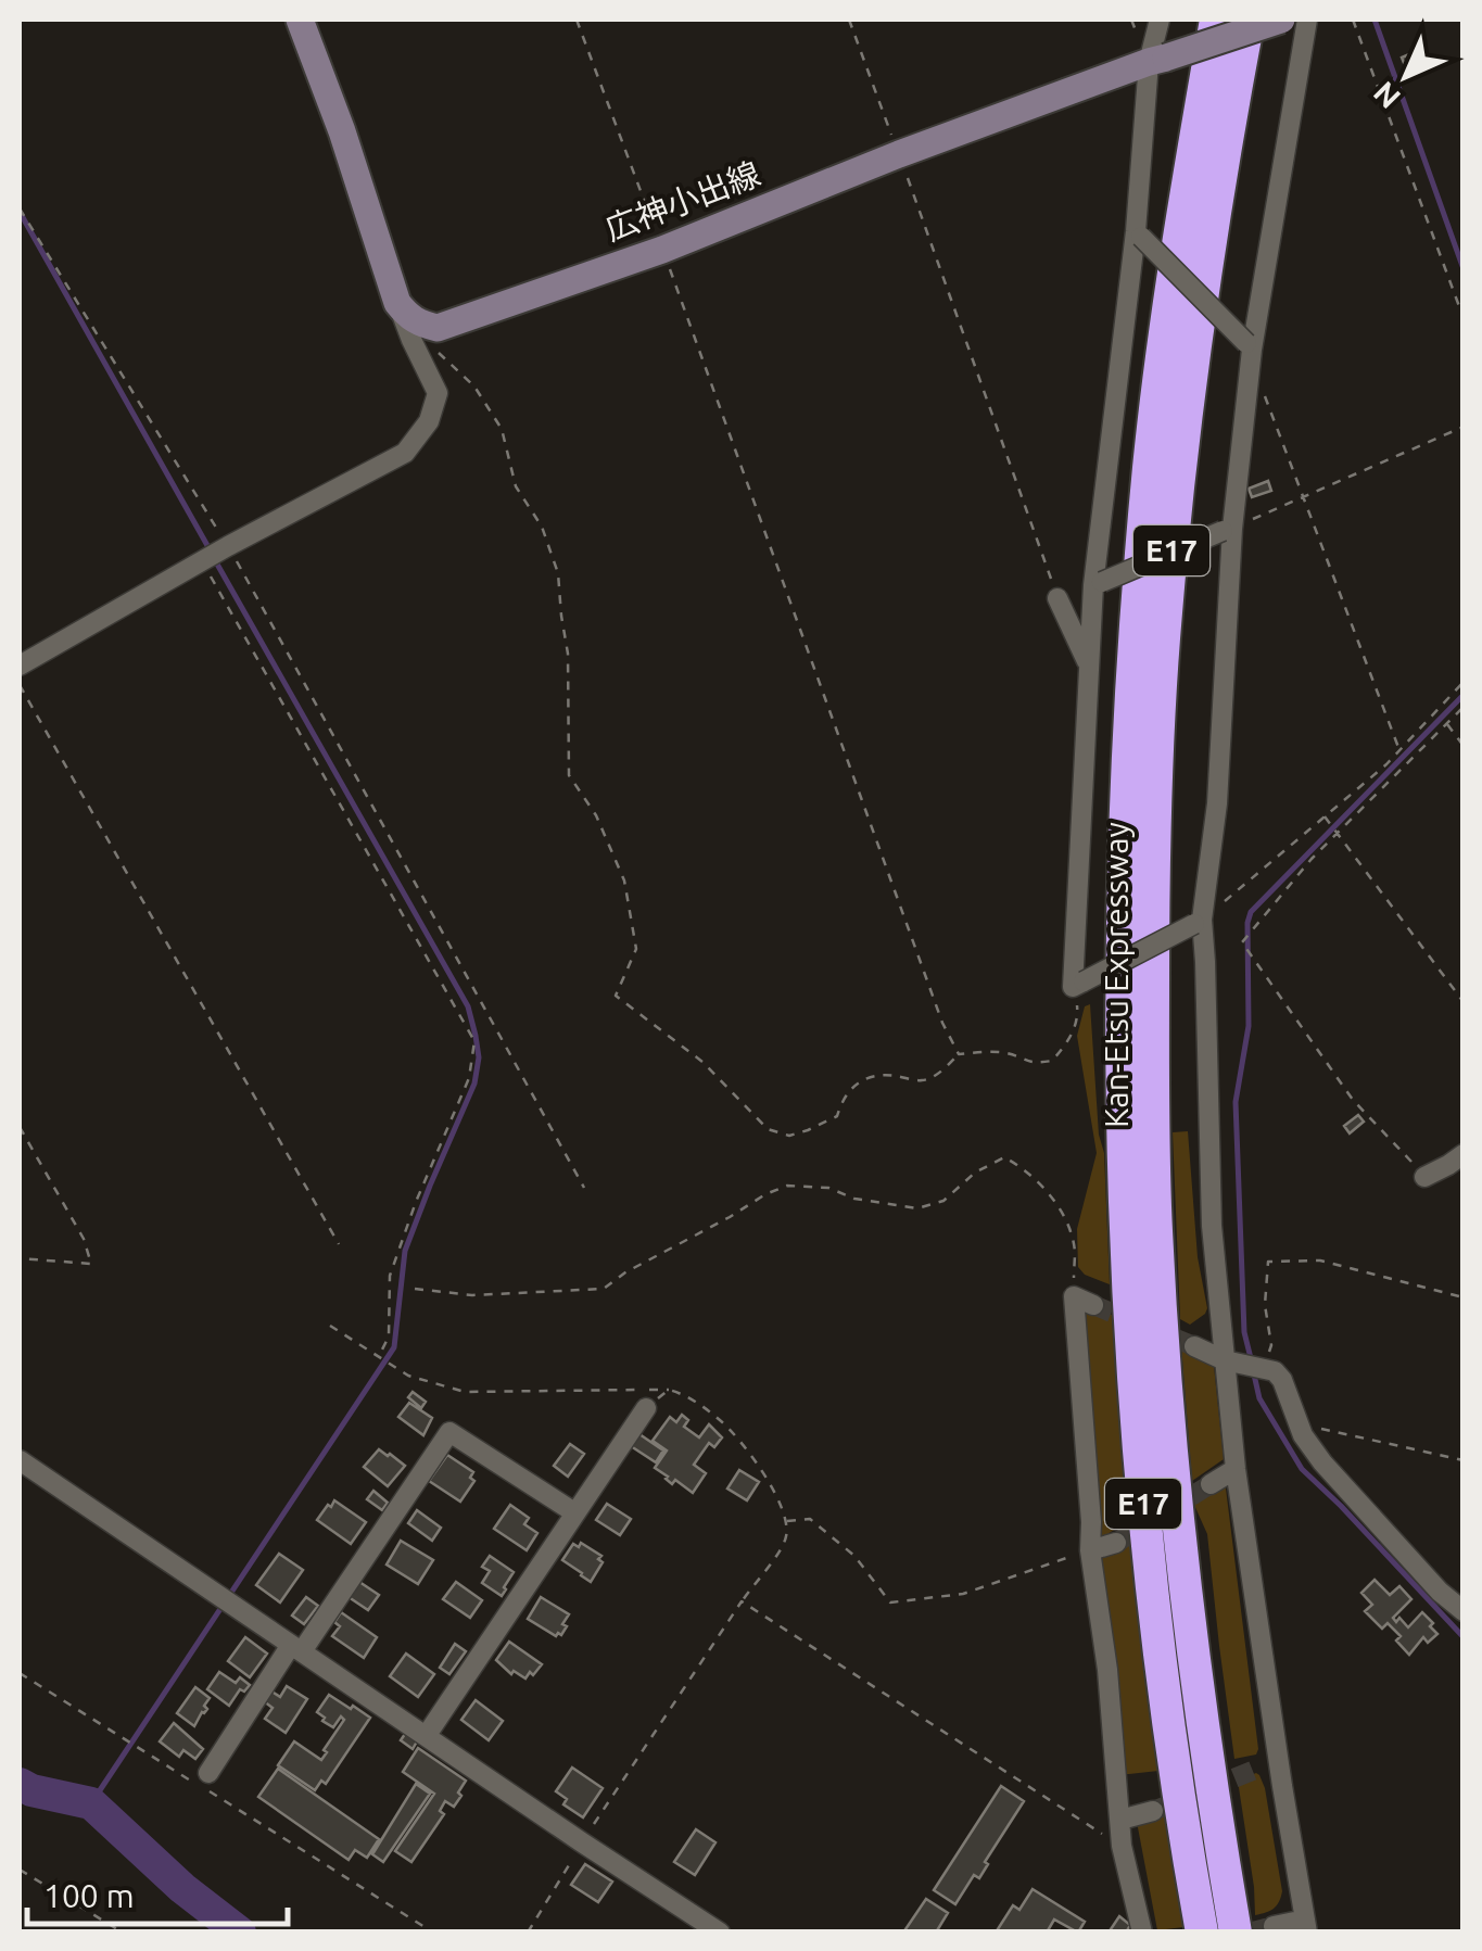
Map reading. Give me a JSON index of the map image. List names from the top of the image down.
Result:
{
  "streets": {
    "highway": ["E17", "Kan-Etsu Expressway"],
    "main road": ["広神小出線"]
  },
  "scale_bar": "100 m",
  "north": "bottom left"
}
